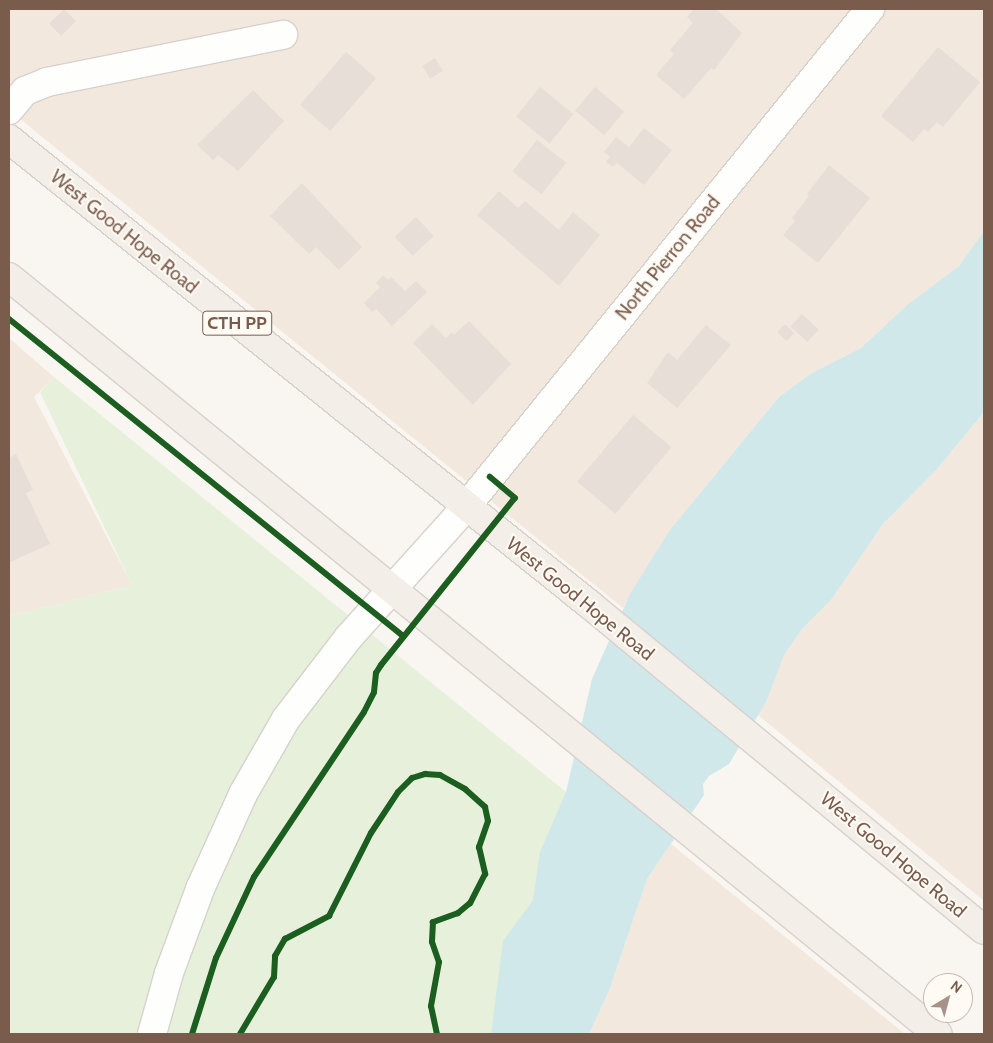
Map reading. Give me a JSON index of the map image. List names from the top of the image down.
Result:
{
  "streets": {
    "main road": ["West Good Hope Road", "CTH PP"],
    "street": ["North Pierron Road"]
  },
  "crossings": [
    ["West Good Hope Road", "North Pierron Road"]
  ],
  "north": "top right"
}
